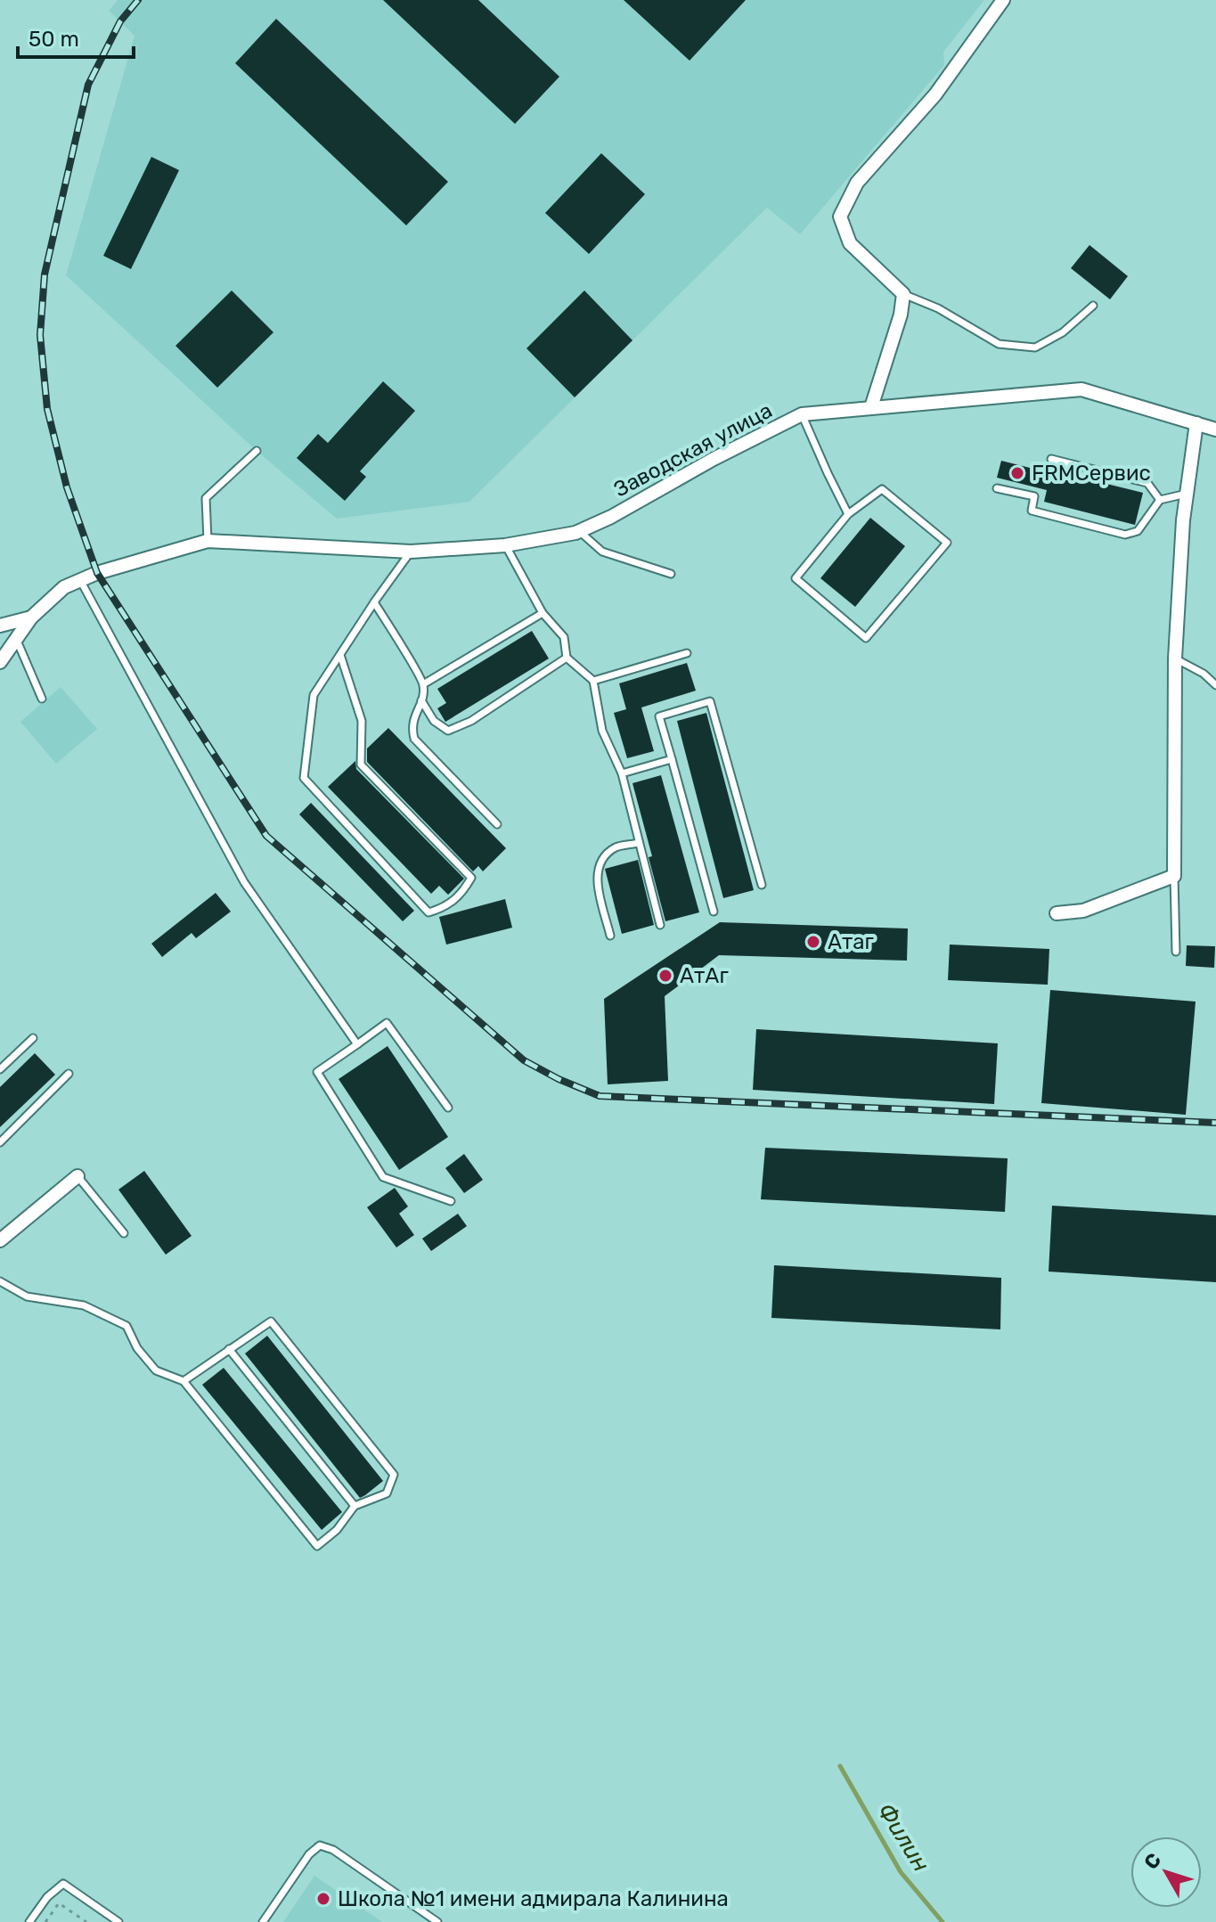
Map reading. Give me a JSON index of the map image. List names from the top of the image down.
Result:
{
  "streets": {
    "street": ["Заводская улица"]
  },
  "water": ["Филин"],
  "places": [
    "FRMСервис",
    "Атаг",
    "АтАг",
    "Школа №1 имени адмирала Калинина"
  ],
  "scale_bar": "50 m",
  "north": "top left"
}
